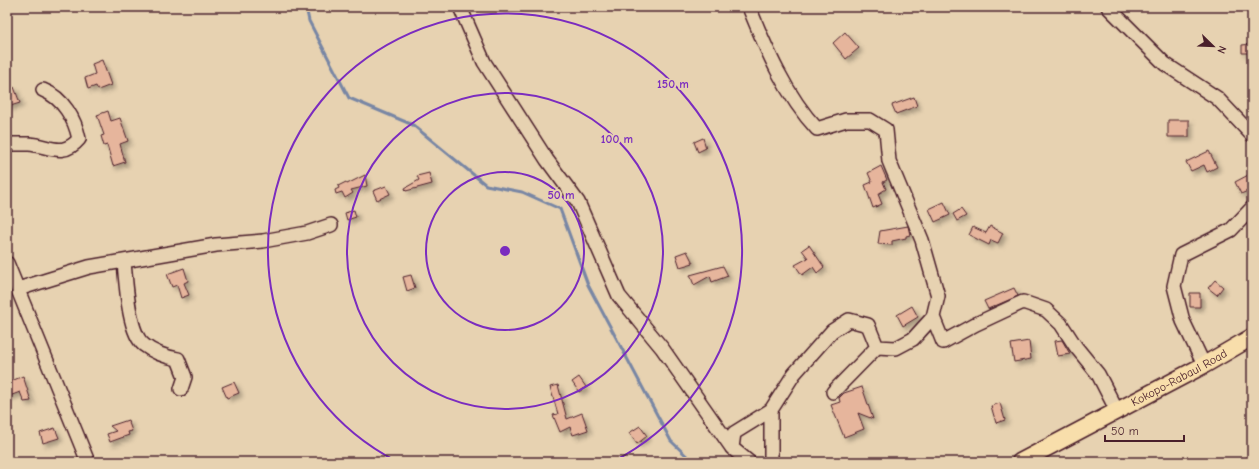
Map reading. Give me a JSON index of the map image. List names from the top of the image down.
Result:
{
  "streets": {
    "main road": ["Kokopo-Rabaul Road"]
  },
  "scale_bar": "50 m",
  "north": "bottom right",
  "rings": ["150 m", "100 m", "50 m"]
}
